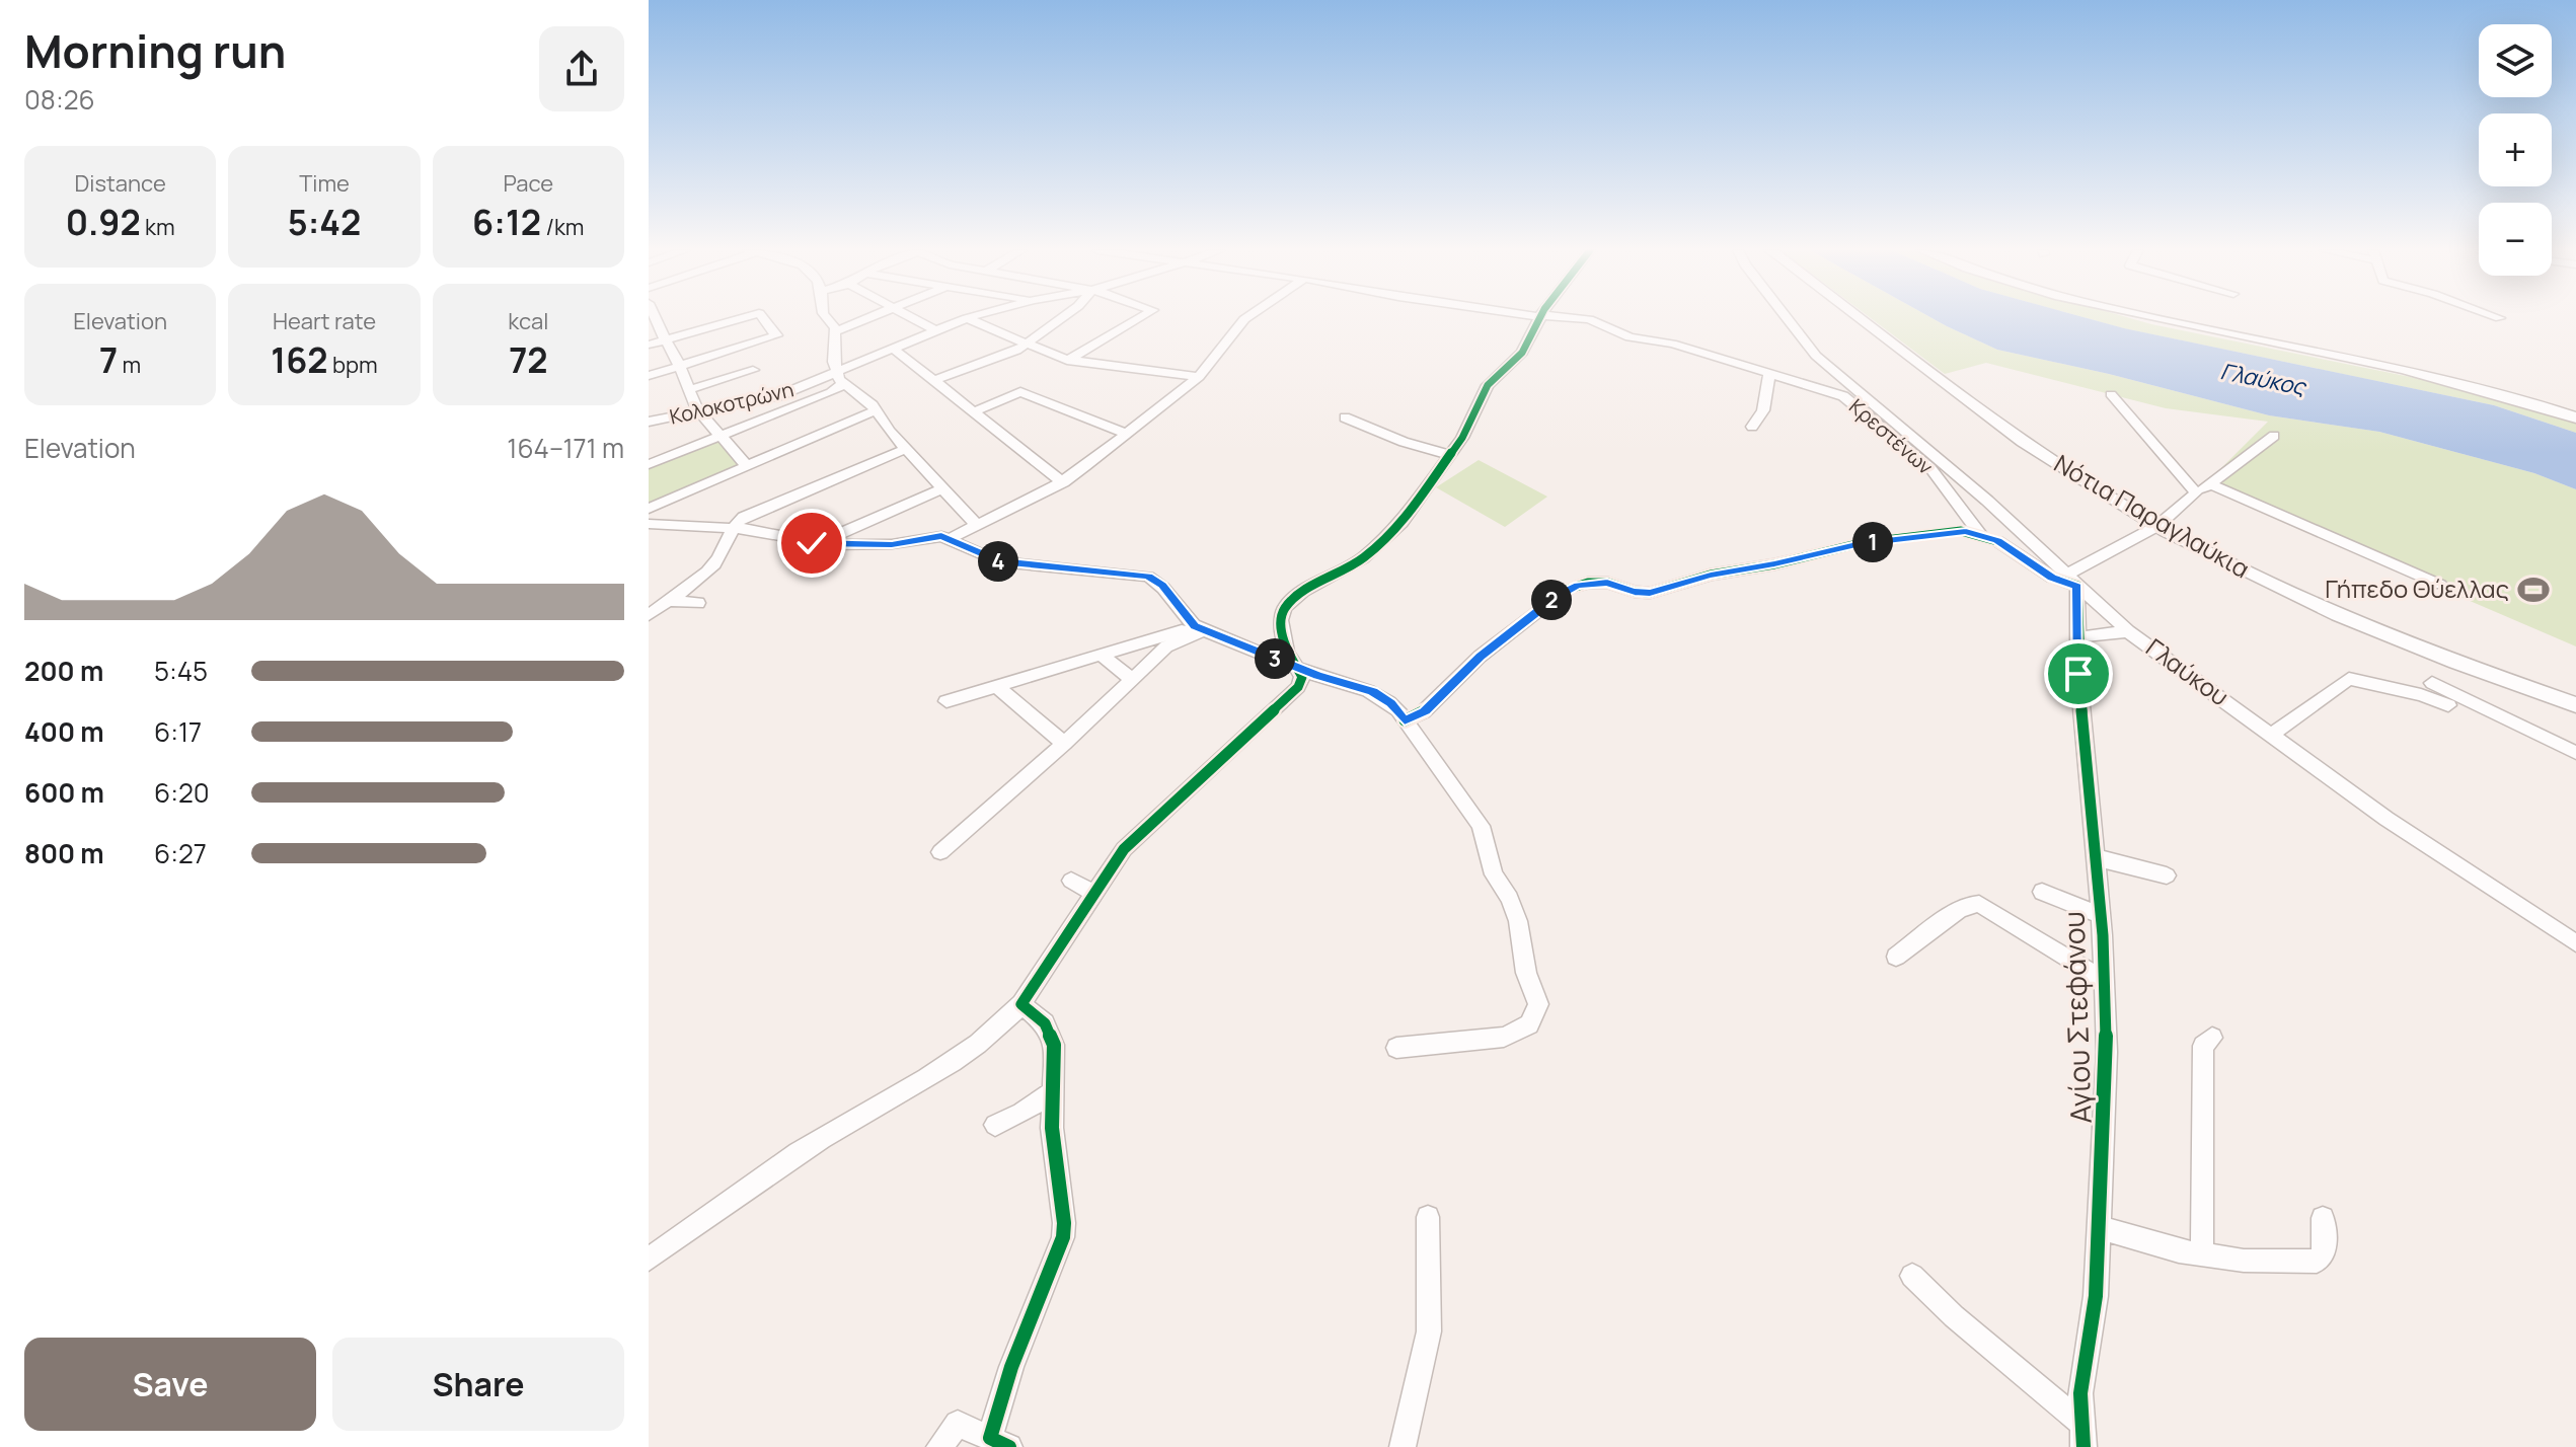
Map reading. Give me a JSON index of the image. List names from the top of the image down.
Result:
{
  "streets": {
    "main road": ["Νότια Παραγλαύκια"],
    "street": [
      "Κολοκοτρώνη",
      "Κρεστένων",
      "Γλαύκου",
      "Αγίου Στεφάνου"
    ]
  },
  "crossings": [
    ["Γλαύκου", "Αγίου Στεφάνου"]
  ],
  "water": ["Γλαύκος"],
  "places": {
    "sports": ["Γήπεδο Θύελλας"]
  },
  "page": {
    "heading": ["Morning run", "08:26"],
    "map_buttons": ["+", "−"],
    "stats": [
      ["Distance", "0.92 km"],
      ["Time", "5:42"],
      ["Pace", "6:12 /km"],
      ["Elevation", "7 m"],
      ["Heart rate", "162 bpm"],
      ["kcal", "72"]
    ],
    "chart": ["Elevation", "164–171 m"],
    "pins": [
      "1",
      "4",
      "2",
      "3"
    ],
    "list": [
      {
        "name": "200 m",
        "note": "5:45"
      },
      {
        "name": "400 m",
        "note": "6:17"
      },
      {
        "name": "600 m",
        "note": "6:20"
      },
      {
        "name": "800 m",
        "note": "6:27"
      }
    ],
    "buttons": ["Save", "Share"]
  }
}
